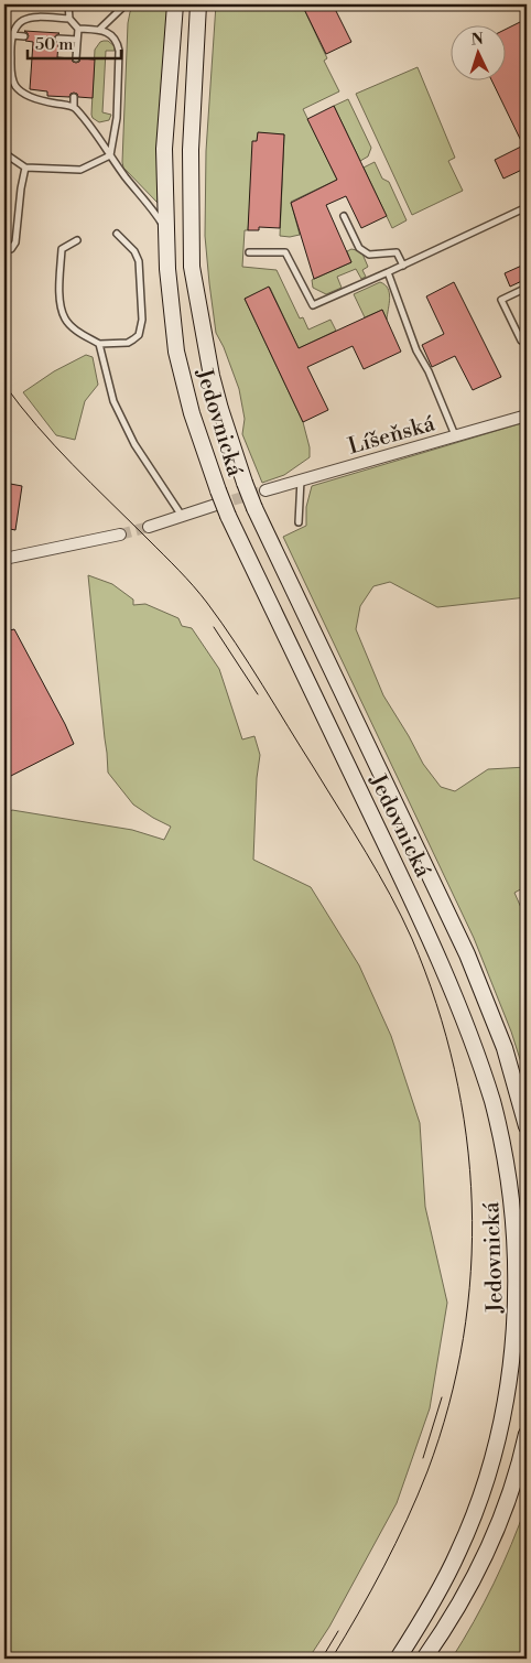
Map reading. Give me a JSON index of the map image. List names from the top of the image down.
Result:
{
  "streets": {
    "main road": ["Jedovnická"],
    "street": ["Líšeňská"]
  },
  "scale_bar": "50 m",
  "north": "top"
}
